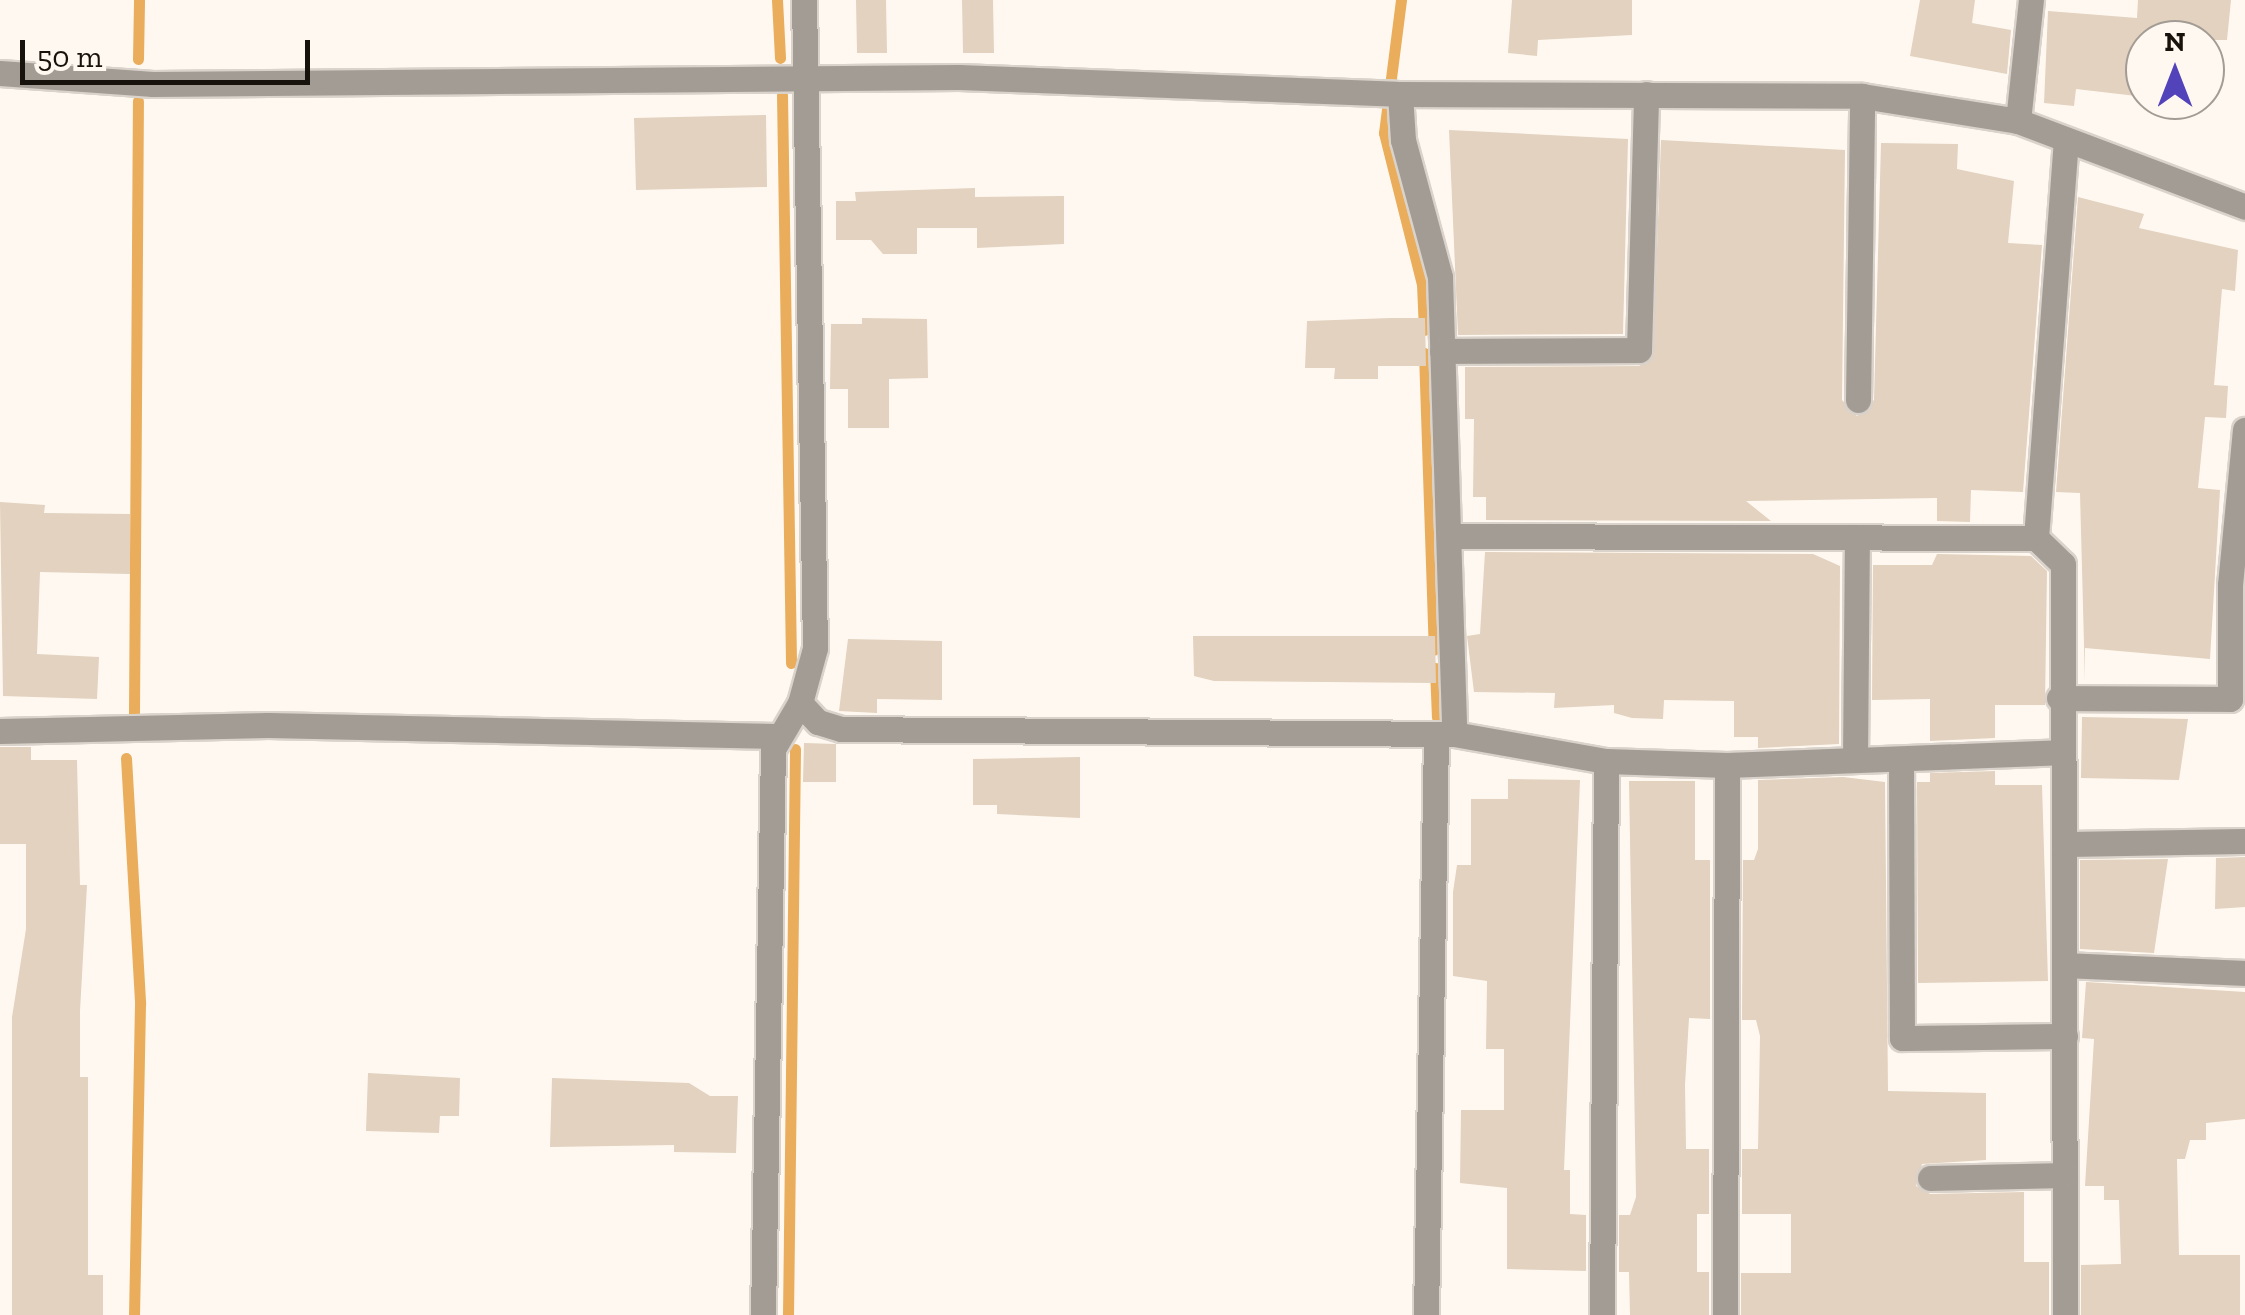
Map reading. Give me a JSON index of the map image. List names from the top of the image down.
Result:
{
  "scale_bar": "50 m",
  "north": "top"
}
